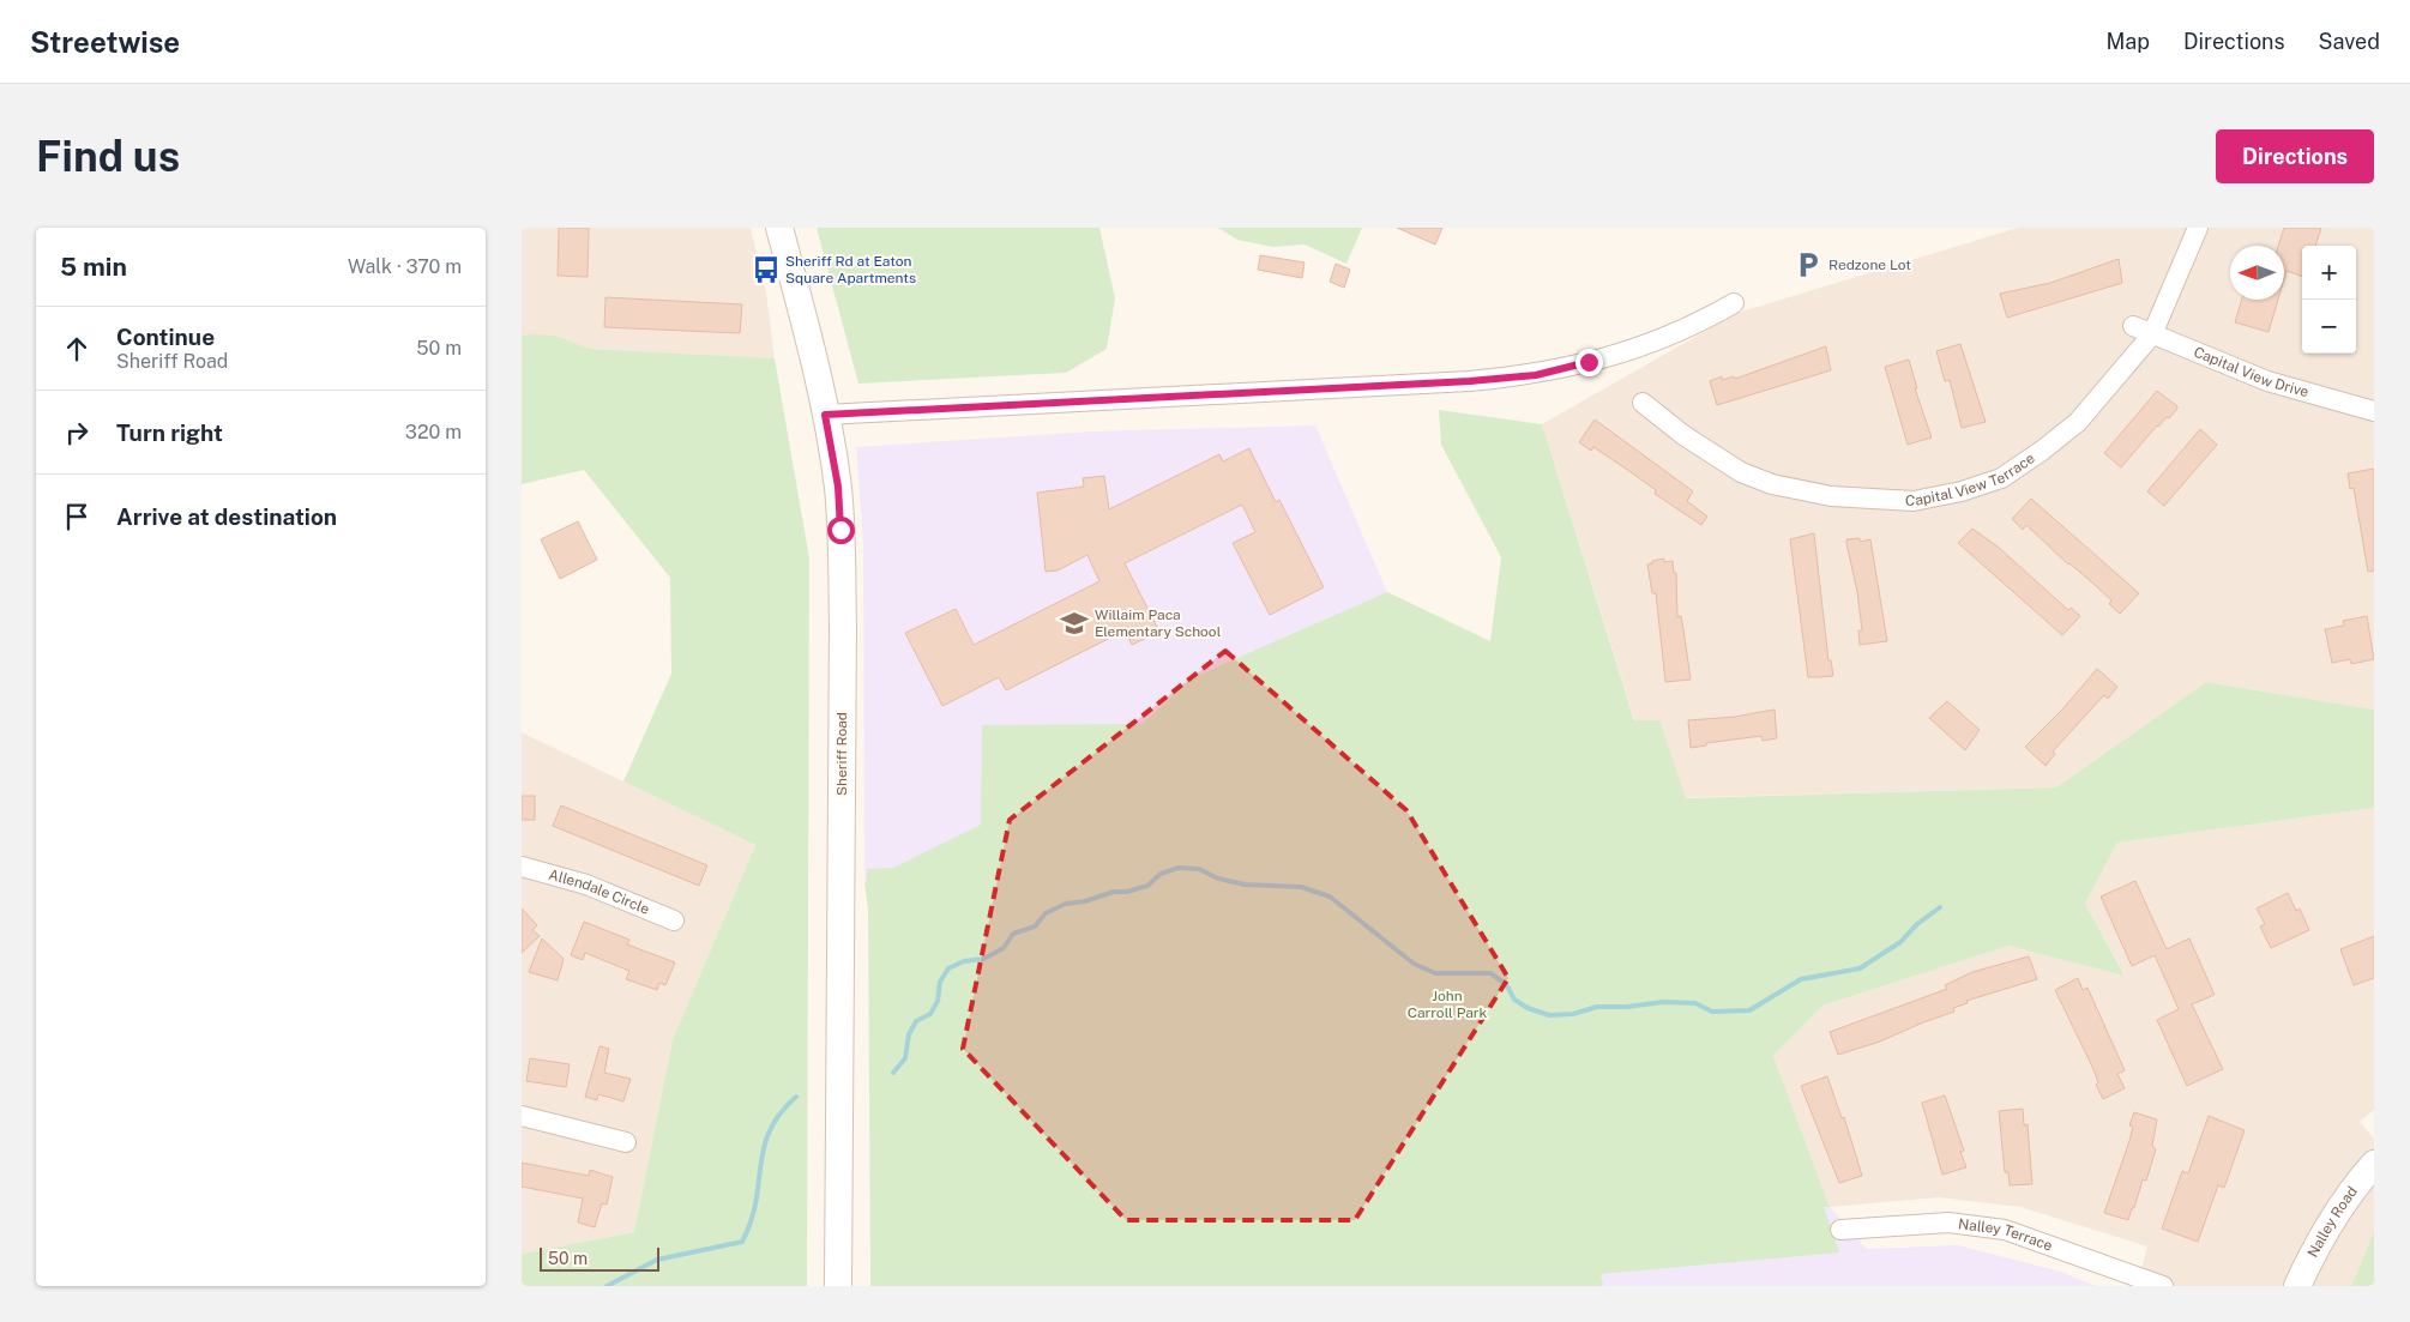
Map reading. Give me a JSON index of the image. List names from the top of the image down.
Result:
{
  "streets": {
    "main road": ["Sheriff Road", "Nalley Road"],
    "street": [
      "Capital View Drive",
      "Capital View Terrace",
      "Allendale Circle",
      "Nalley Terrace"
    ]
  },
  "crossings": [
    ["Capital View Drive", "Capital View Terrace"]
  ],
  "parks": ["John Carroll Park"],
  "places": {
    "parking": ["Redzone Lot"],
    "bus stop": ["Sheriff Rd at Eaton Square Apartments"],
    "school or university": ["Willaim Paca Elementary School"]
  },
  "scale_bar": "50 m",
  "north": "left",
  "page": {
    "header": "Streetwise",
    "nav": ["Map", "Directions", "Saved"],
    "buttons": "Directions",
    "title": "Find us",
    "heading": ["5 min", "Walk · 370 m"],
    "map_buttons": ["+", "−"],
    "list": [
      ["Continue", "Sheriff Road", "50 m"],
      ["Turn right", "320 m"],
      "Arrive at destination"
    ],
    "scale": "50 m"
  }
}
